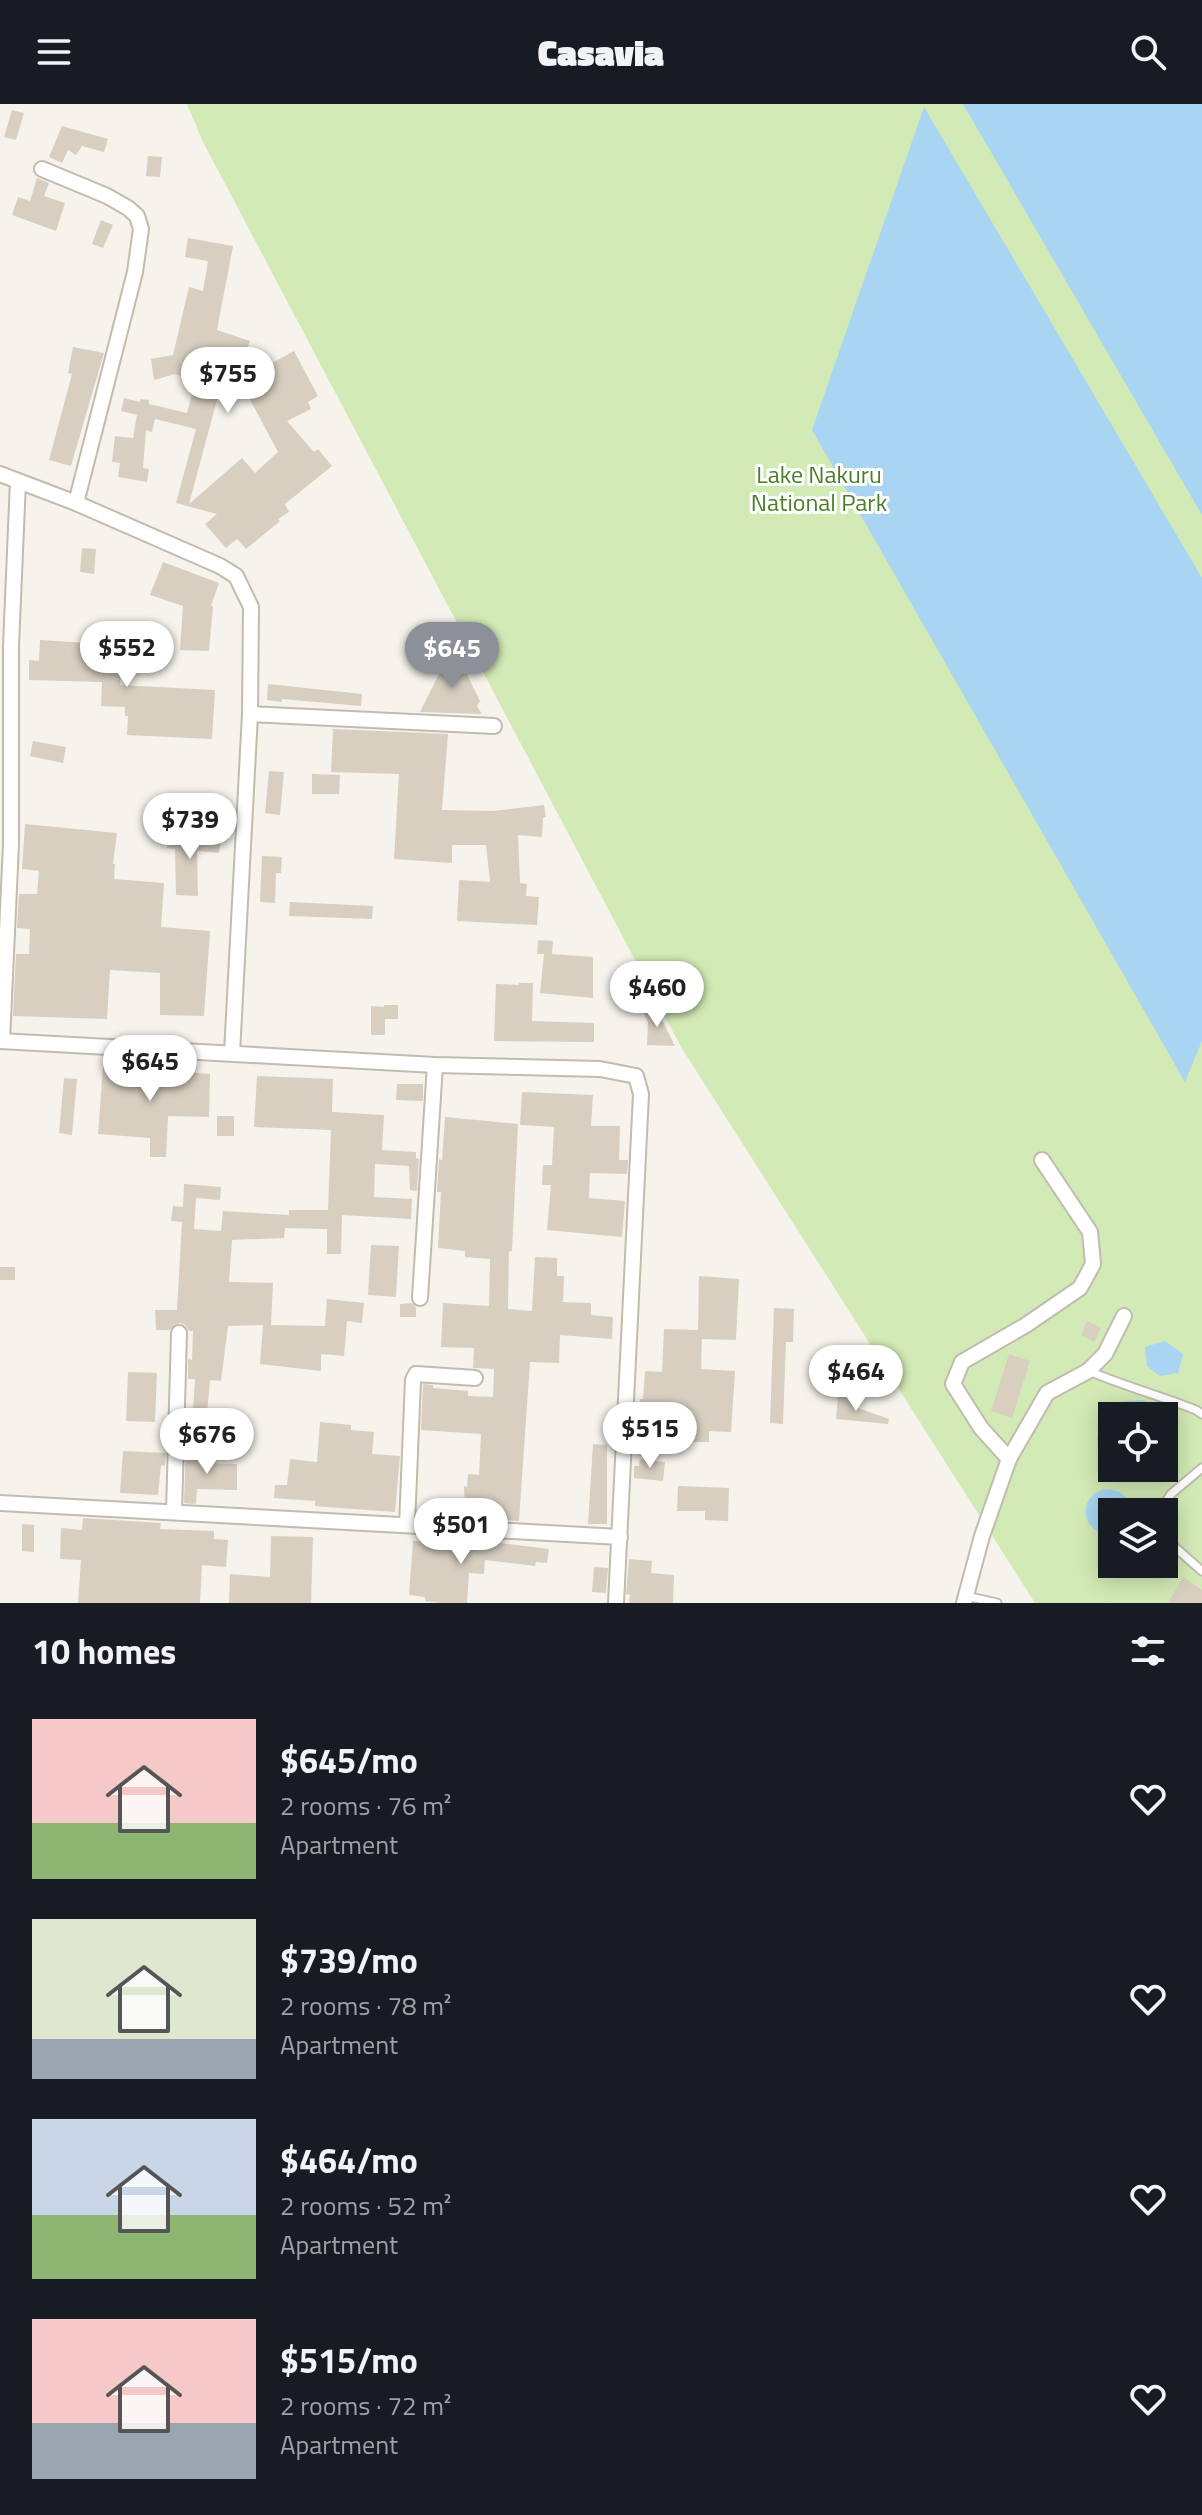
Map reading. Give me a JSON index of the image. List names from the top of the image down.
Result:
{
  "parks": ["Lake Nakuru National Park"],
  "page": {
    "header": "Casavia",
    "price": [
      "$755",
      "$552",
      "$645",
      "$739",
      "$460",
      "$645",
      "$464",
      "$515",
      "$676",
      "$501"
    ],
    "heading": "10 homes",
    "list": [
      {
        "name": "$645/mo",
        "note": "2 rooms · 76 m² · Apartment"
      },
      {
        "name": "$739/mo",
        "note": "2 rooms · 78 m² · Apartment"
      },
      {
        "name": "$464/mo",
        "note": "2 rooms · 52 m² · Apartment"
      },
      {
        "name": "$515/mo",
        "note": "2 rooms · 72 m² · Apartment"
      }
    ]
  }
}
